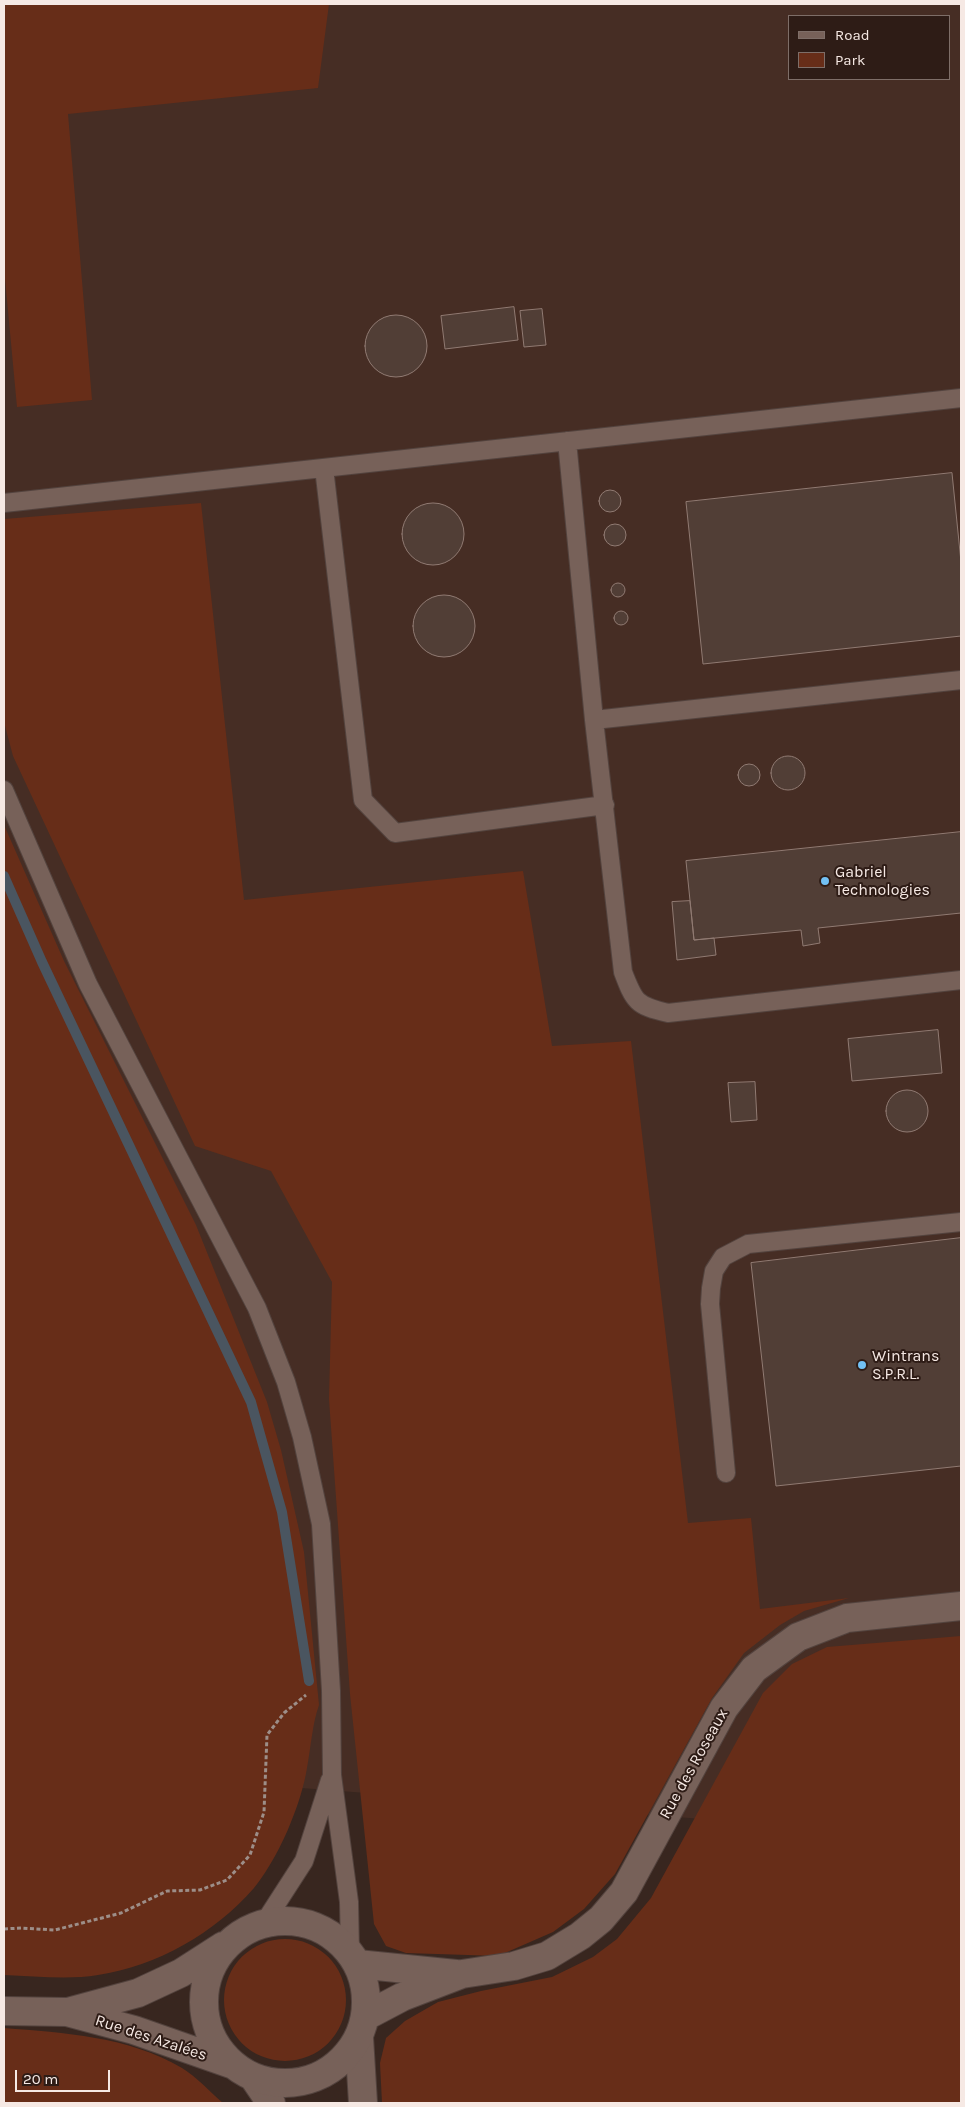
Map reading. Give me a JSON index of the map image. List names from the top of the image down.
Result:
{
  "streets": {
    "street": ["Rue des Roseaux", "Rue des Azalées"]
  },
  "crossings": [
    ["Rue des Roseaux", "Rue des Azalées"]
  ],
  "places": ["Gabriel Technologies", "Wintrans S.P.R.L."],
  "legend": ["Road", "Park"],
  "scale_bar": "20 m"
}
